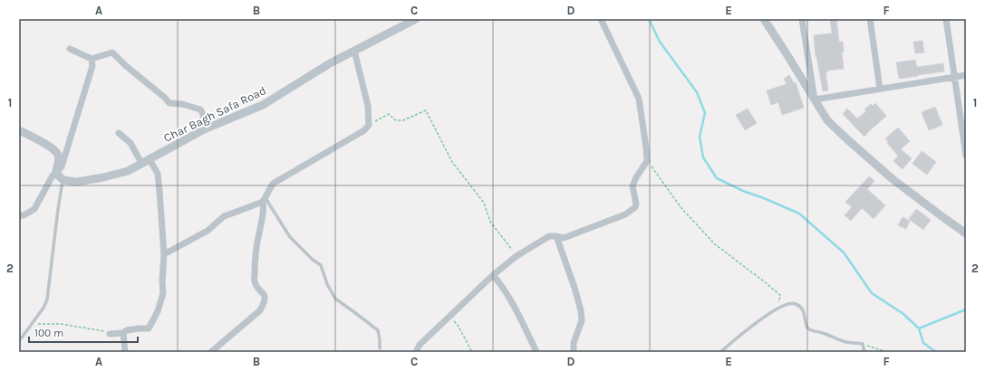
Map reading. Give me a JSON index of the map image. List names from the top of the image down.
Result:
{
  "streets": {
    "street": ["Char Bagh Safa Road"]
  },
  "scale_bar": "100 m",
  "grid": {
    "columns": [
      "A",
      "B",
      "C",
      "D",
      "E",
      "F"
    ],
    "rows": ["1", "2"]
  }
}
